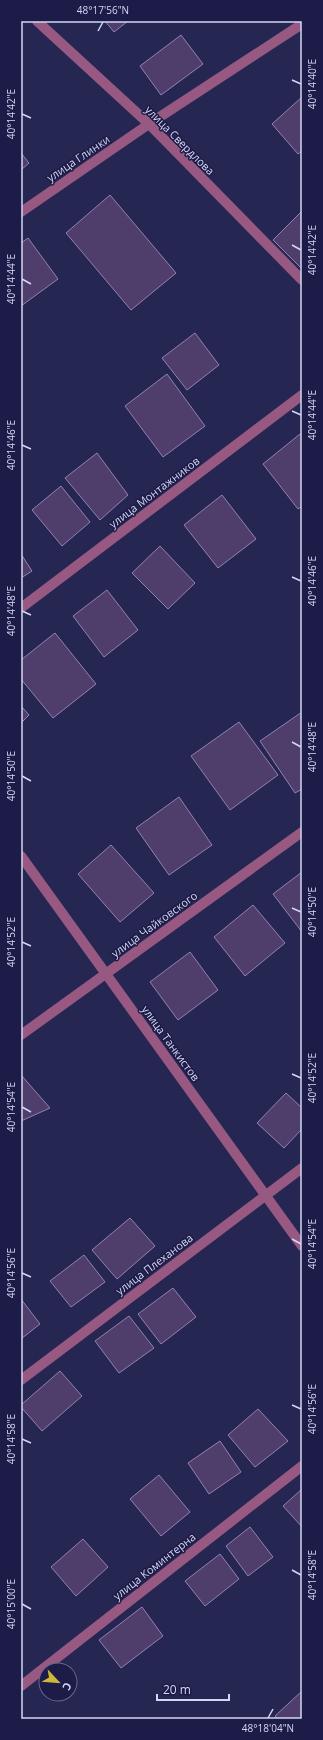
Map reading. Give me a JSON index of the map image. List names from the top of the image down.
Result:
{
  "streets": {
    "street": [
      "улица Свердлова",
      "улица Глинки",
      "улица Монтажников",
      "улица Чайковского",
      "улица Танкистов",
      "улица Плеханова",
      "улица Коминтерна"
    ]
  },
  "crossings": [
    ["улица Свердлова", "улица Глинки"],
    ["улица Чайковского", "улица Танкистов"],
    ["улица Танкистов", "улица Плеханова"]
  ],
  "scale_bar": "20 m",
  "north": "bottom right",
  "coordinates": [
    "48°17'56\"N",
    "40°14'40\"E",
    "40°14'42\"E",
    "40°14'44\"E",
    "40°14'46\"E",
    "40°14'48\"E",
    "40°14'50\"E",
    "40°14'52\"E",
    "40°14'54\"E",
    "40°14'56\"E",
    "40°14'58\"E",
    "40°15'00\"E",
    "48°18'04\"N"
  ]
}
